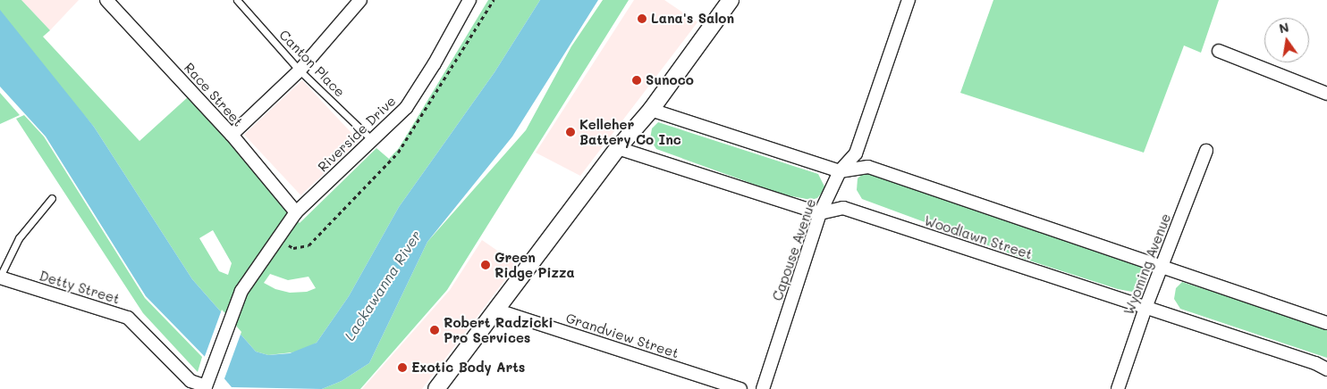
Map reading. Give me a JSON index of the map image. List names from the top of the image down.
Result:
{
  "streets": {
    "street": [
      "Race Street",
      "Riverside Drive",
      "Woodlawn Street",
      "Capouse Avenue",
      "Wyoming Avenue",
      "Detty Street",
      "Grandview Street"
    ],
    "lane": ["Canton Place"]
  },
  "crossings": [
    ["Canton Place", "Riverside Drive"],
    ["Race Street", "Riverside Drive"],
    ["Riverside Drive", "Detty Street"],
    ["Woodlawn Street", "Capouse Avenue"],
    ["Woodlawn Street", "Wyoming Avenue"]
  ],
  "water": ["Lackawanna River"],
  "places": [
    "Lana's Salon",
    "Sunoco",
    "Kelleher Battery Co Inc",
    "Green Ridge Pizza",
    "Robert Radzicki Pro Services",
    "Exotic Body Arts"
  ],
  "north": "top"
}
